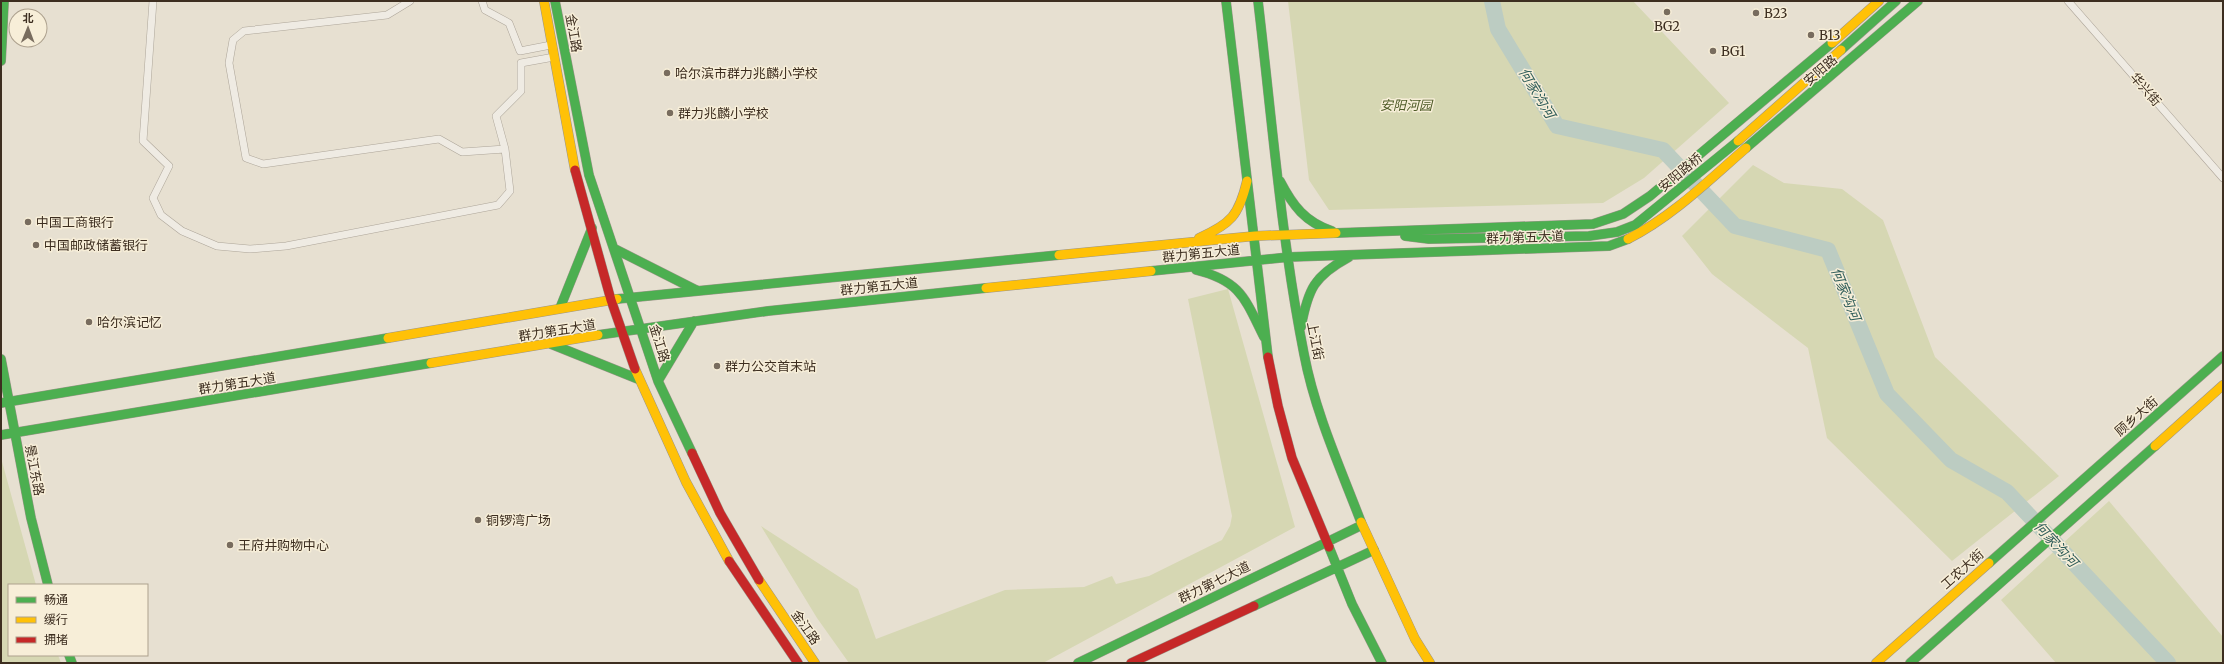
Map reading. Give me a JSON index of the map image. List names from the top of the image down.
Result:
{
  "streets": {
    "main road": [
      "金江路",
      "安阳路",
      "安阳路桥",
      "群力第五大道",
      "上江街",
      "顾乡大街",
      "景江东路",
      "工农大街",
      "群力第七大道"
    ],
    "street": ["华兴街"]
  },
  "crossings": [
    ["金江路", "群力第五大道"],
    ["安阳路", "群力第五大道"],
    ["安阳路桥", "群力第五大道"],
    ["群力第五大道", "上江街"],
    ["群力第五大道", "景江东路"],
    ["上江街", "群力第七大道"],
    ["顾乡大街", "工农大街"]
  ],
  "water": ["何家沟河"],
  "parks": ["安阳河园"],
  "places": [
    "BG2",
    "B23",
    "B13",
    "BG1",
    "哈尔滨市群力兆麟小学校",
    "群力兆麟小学校",
    "中国工商银行",
    "中国邮政储蓄银行",
    "哈尔滨记忆",
    "群力公交首末站",
    "铜锣湾广场",
    "王府井购物中心"
  ],
  "legend": ["畅通", "缓行", "拥堵"],
  "north": "top"
}
